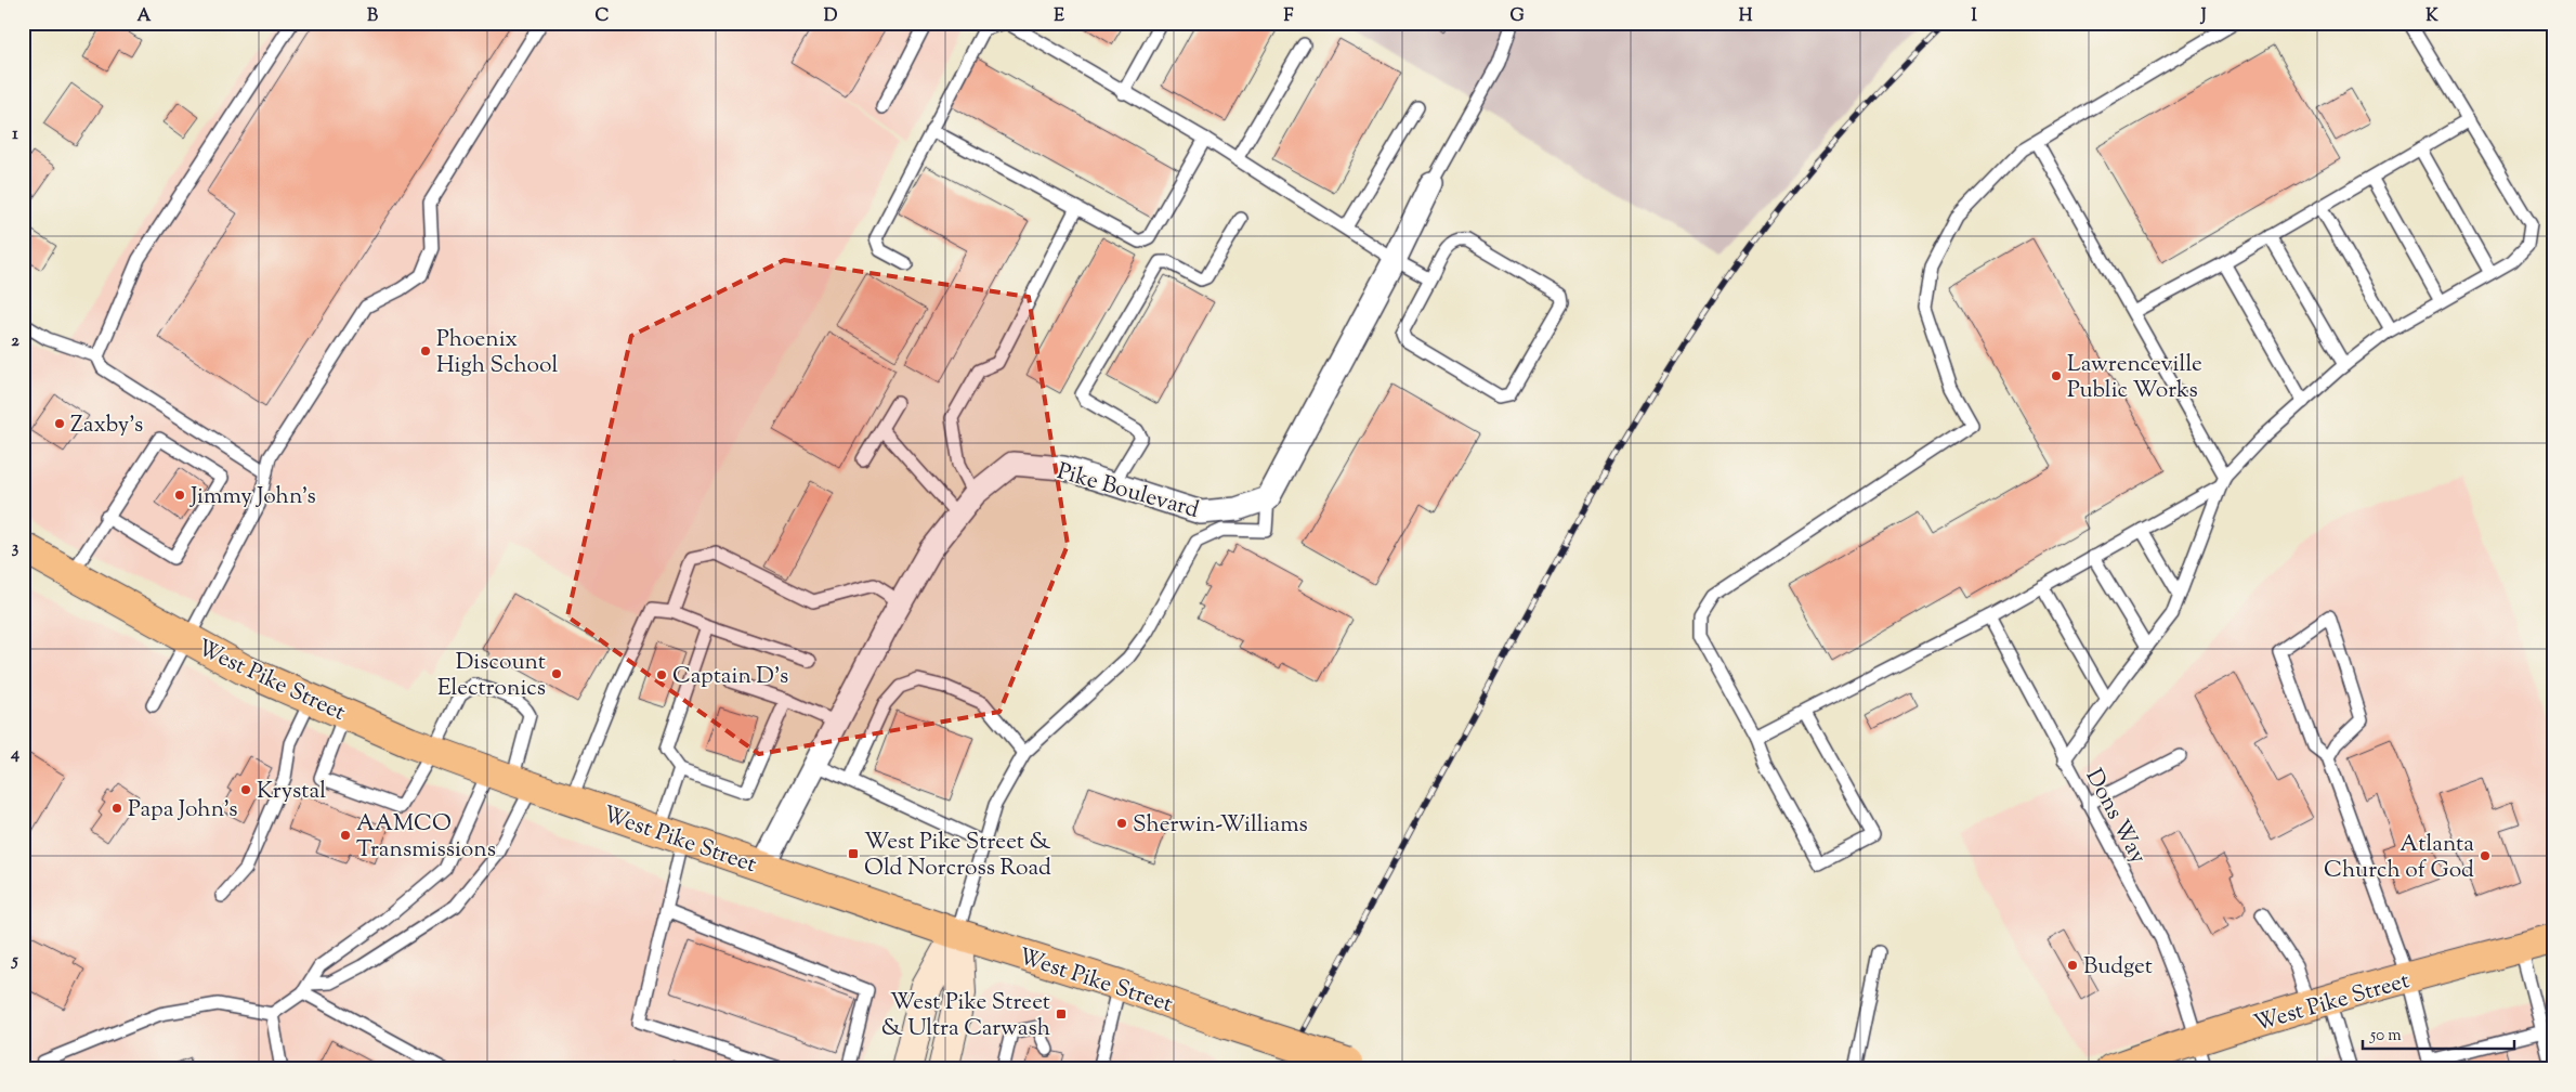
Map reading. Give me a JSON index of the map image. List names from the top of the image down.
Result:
{
  "streets": {
    "main road": ["West Pike Street"],
    "street": ["Pike Boulevard"],
    "lane": ["Dons Way"]
  },
  "crossings": [
    ["Pike Boulevard", "West Pike Street"],
    ["West Pike Street", "Dons Way"]
  ],
  "places": {
    "other": [
      "Phoenix High School",
      "Lawrenceville Public Works",
      "Zaxby's",
      "Jimmy John's",
      "Discount Electronics",
      "Captain D's",
      "Krystal",
      "Papa John's",
      "Sherwin-Williams",
      "AAMCO Transmissions",
      "Atlanta Church of God",
      "Budget"
    ],
    "transit": ["West Pike Street & Old Norcross Road", "West Pike Street & Ultra Carwash"]
  },
  "scale_bar": "50 m",
  "grid": {
    "columns": [
      "A",
      "B",
      "C",
      "D",
      "E",
      "F",
      "G",
      "H",
      "I",
      "J",
      "K"
    ],
    "rows": [
      "1",
      "2",
      "3",
      "4",
      "5"
    ]
  }
}
